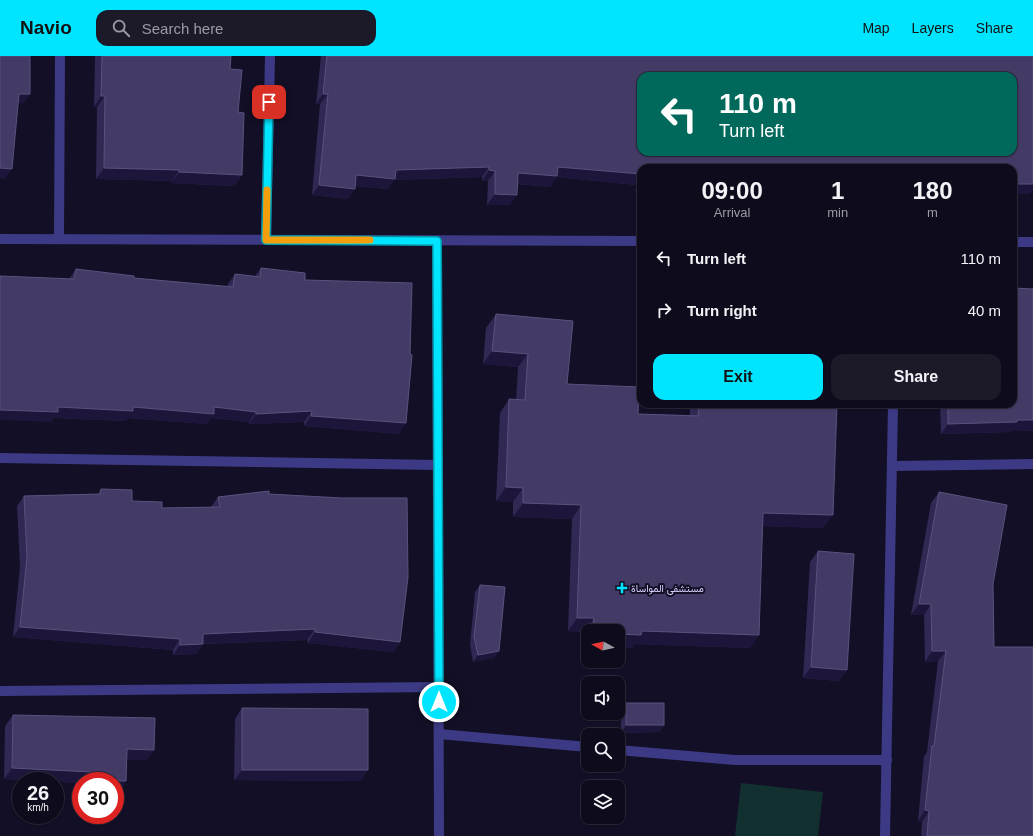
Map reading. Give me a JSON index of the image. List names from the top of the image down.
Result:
{
  "places": {
    "health": ["مستشفى المواساة"]
  },
  "north": "left",
  "page": {
    "header": "Navio",
    "search": "Search here",
    "nav": ["Map", "Layers", "Share"],
    "turn": ["110 m", "Turn left"],
    "eta": [
      "09:00",
      "Arrival",
      "1",
      "min",
      "180",
      "m"
    ],
    "list": [
      {
        "name": "Turn left",
        "value": "110 m"
      },
      {
        "name": "Turn right",
        "value": "40 m"
      }
    ],
    "buttons": ["Exit", "Share"],
    "speed": "26 km/h",
    "limit": "30"
  }
}
